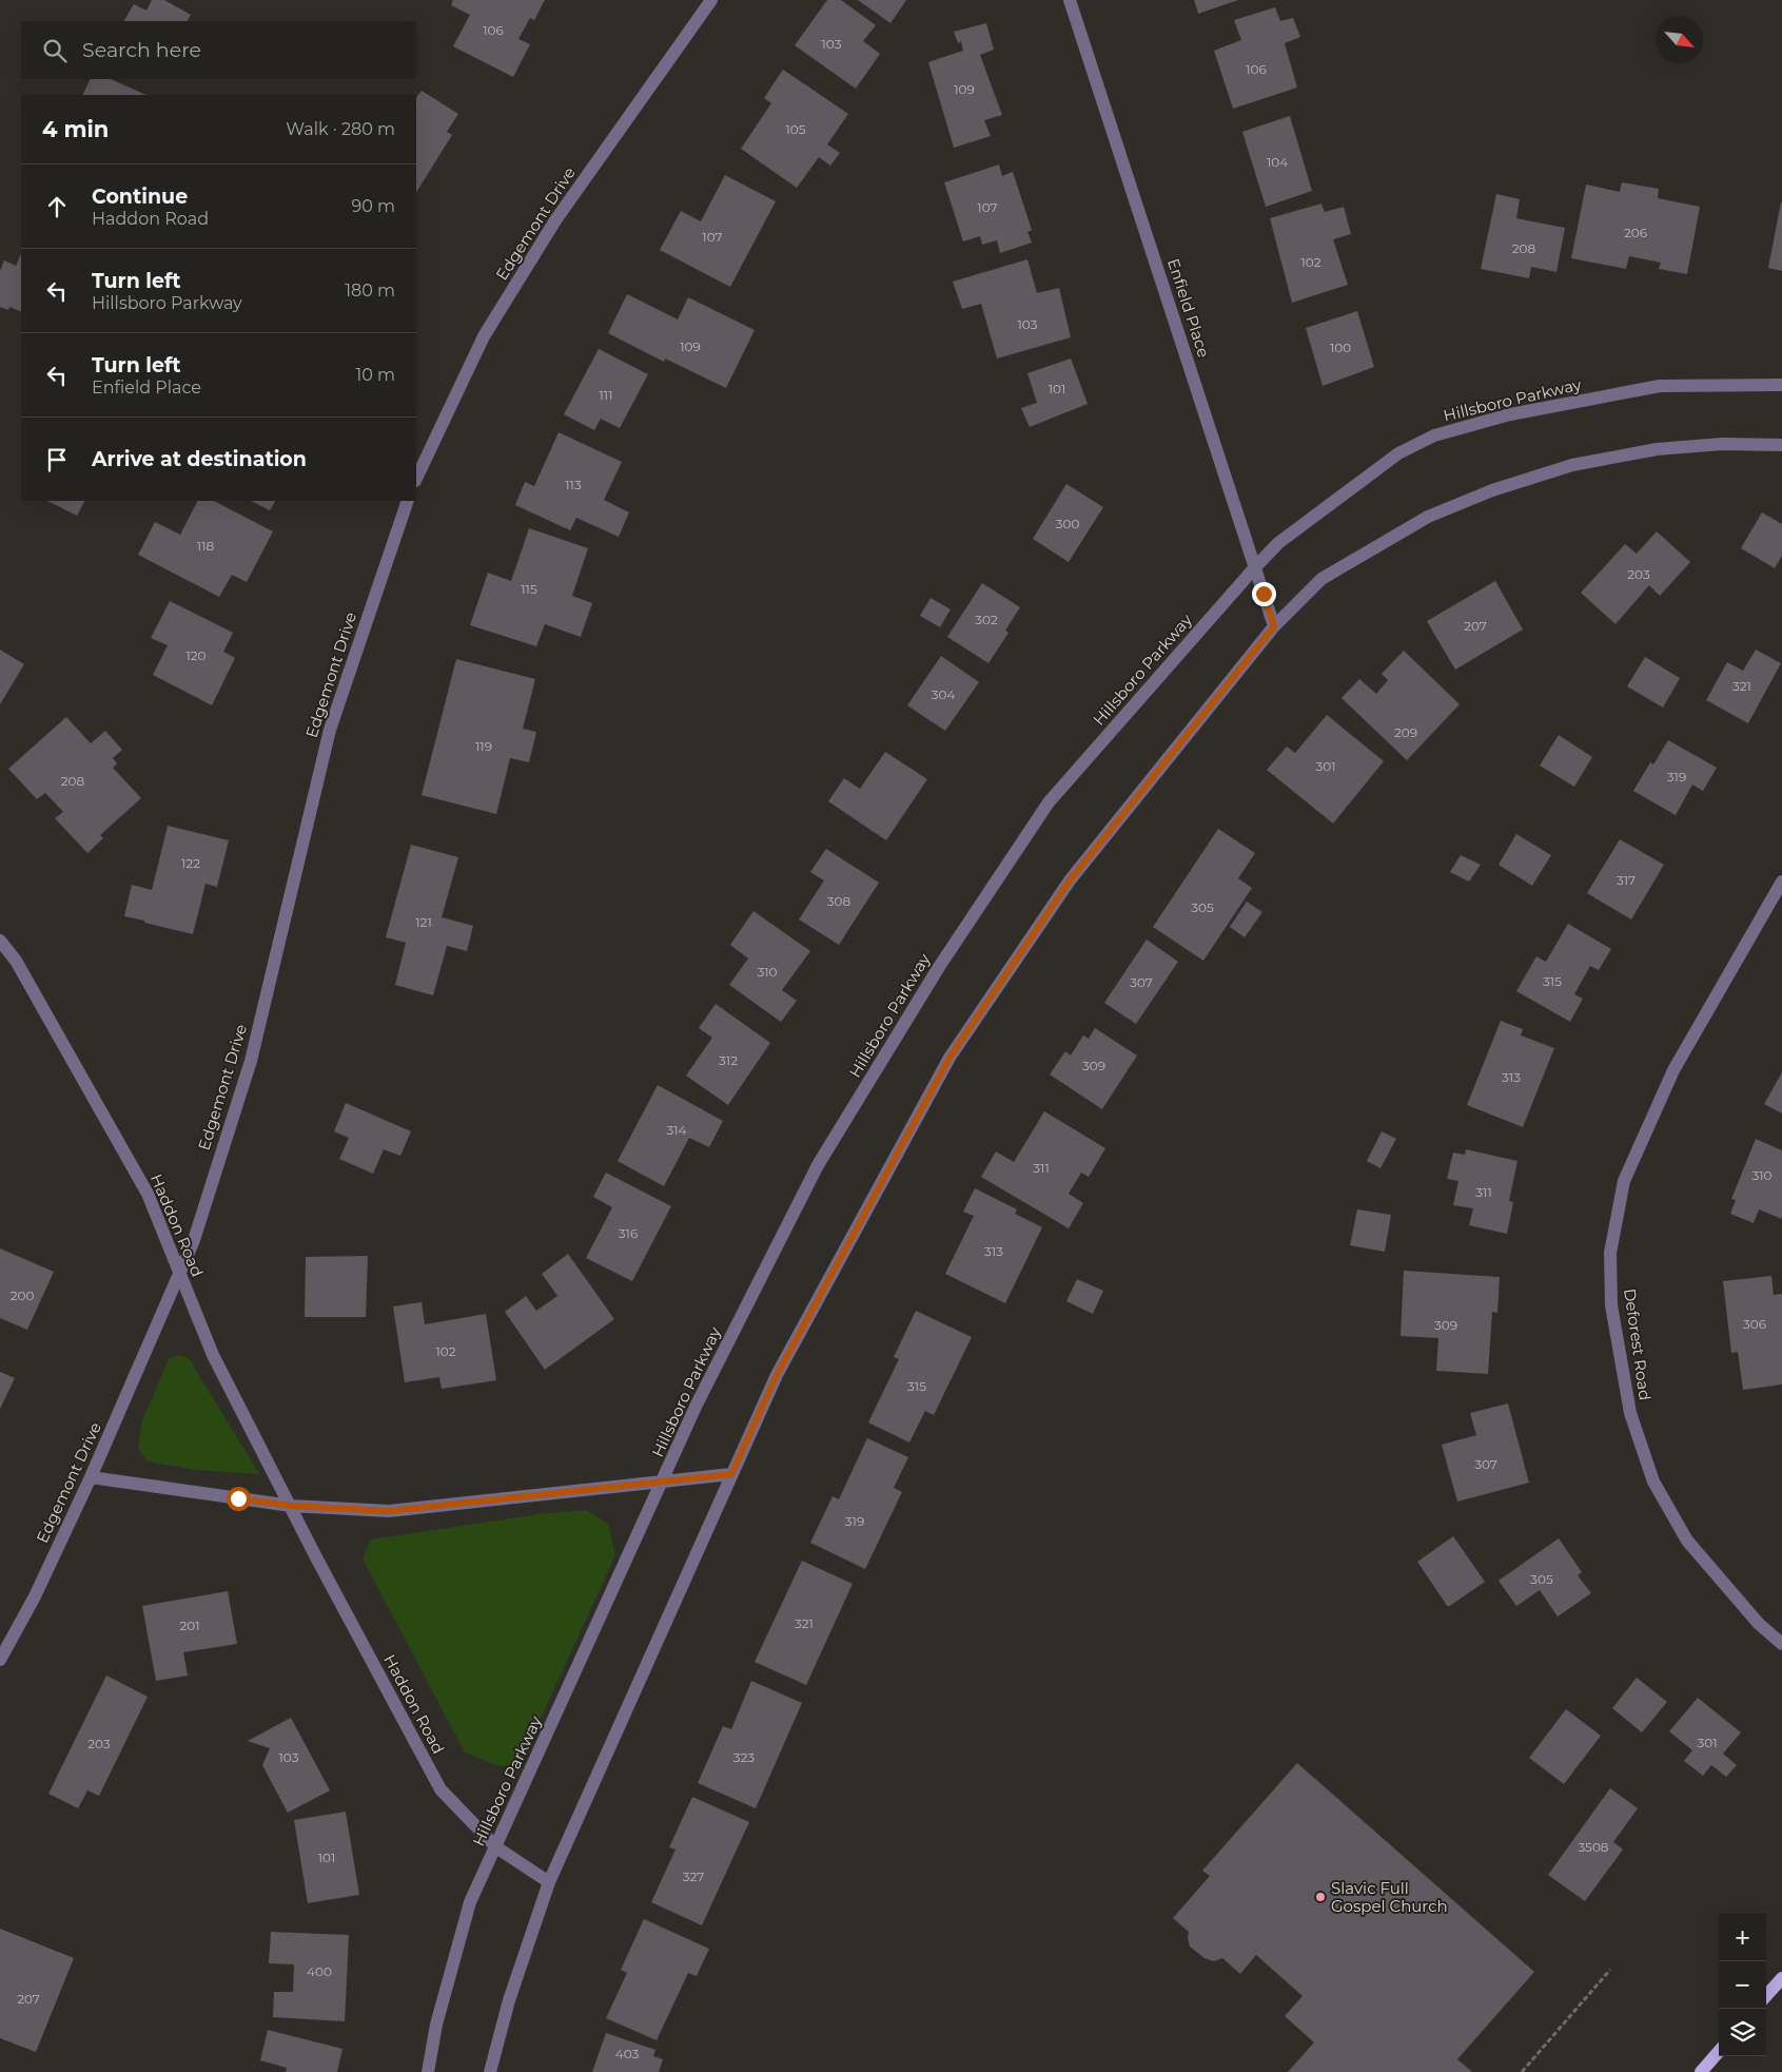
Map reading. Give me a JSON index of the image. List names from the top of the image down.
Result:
{
  "streets": {
    "street": [
      "Edgemont Drive",
      "Enfield Place",
      "Hillsboro Parkway",
      "Haddon Road",
      "Deforest Road"
    ]
  },
  "crossings": [
    ["Edgemont Drive", "Haddon Road"],
    ["Enfield Place", "Hillsboro Parkway"],
    ["Hillsboro Parkway", "Haddon Road"]
  ],
  "places": ["Slavic Full Gospel Church"],
  "house_numbers": [
    "106",
    "103",
    "106",
    "109",
    "105",
    "104",
    "107",
    "206",
    "107",
    "208",
    "102",
    "103",
    "109",
    "100",
    "101",
    "111",
    "113",
    "300",
    "118",
    "203",
    "115",
    "302",
    "207",
    "120",
    "321",
    "304",
    "209",
    "119",
    "301",
    "319",
    "208",
    "122",
    "317",
    "308",
    "305",
    "121",
    "310",
    "315",
    "307",
    "312",
    "309",
    "313",
    "314",
    "311",
    "310",
    "311",
    "316",
    "313",
    "200",
    "306",
    "309",
    "102",
    "315",
    "307",
    "319",
    "305",
    "321",
    "201",
    "301",
    "203",
    "103",
    "323",
    "3508",
    "101",
    "327",
    "400",
    "207",
    "403"
  ],
  "north": "bottom right",
  "page": {
    "search": "Search here",
    "heading": ["4 min", "Walk · 280 m"],
    "list": [
      ["Continue", "Haddon Road", "90 m"],
      ["Turn left", "Hillsboro Parkway", "180 m"],
      ["Turn left", "Enfield Place", "10 m"],
      "Arrive at destination"
    ],
    "map_buttons": ["+", "−"]
  }
}
